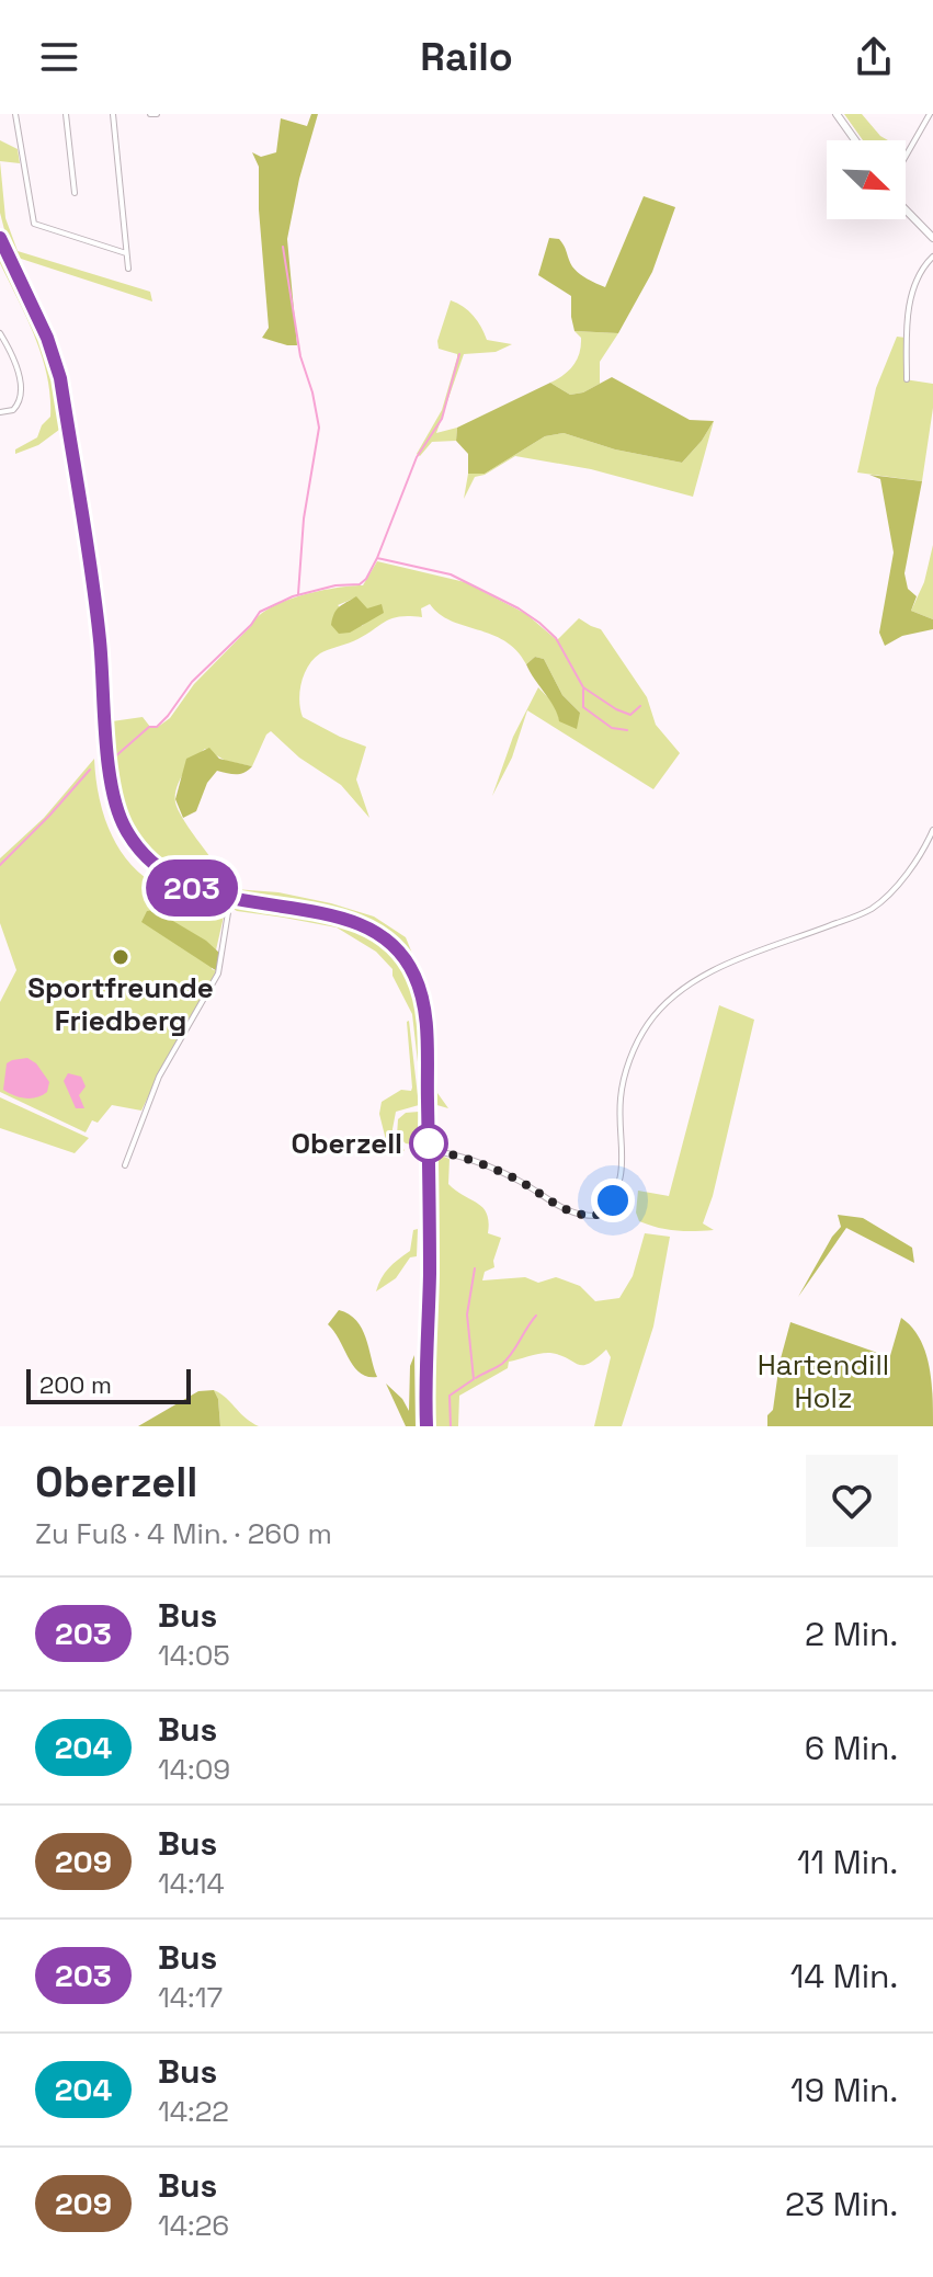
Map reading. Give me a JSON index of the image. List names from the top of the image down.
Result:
{
  "parks": ["Hartendill Holz"],
  "places": ["Sportfreunde Friedberg", "Oberzell"],
  "lines": ["bus line 203"],
  "scale_bar": "200 m",
  "north": "bottom right",
  "page": {
    "header": "Railo",
    "on_map": "203",
    "scale": "200 m",
    "heading": ["Oberzell", "Zu Fuß · 4 Min. · 260 m"],
    "list": [
      {
        "mark": "203",
        "name": "Bus",
        "note": "14:05",
        "value": "2 Min."
      },
      {
        "mark": "204",
        "name": "Bus",
        "note": "14:09",
        "value": "6 Min."
      },
      {
        "mark": "209",
        "name": "Bus",
        "note": "14:14",
        "value": "11 Min."
      },
      {
        "mark": "203",
        "name": "Bus",
        "note": "14:17",
        "value": "14 Min."
      },
      {
        "mark": "204",
        "name": "Bus",
        "note": "14:22",
        "value": "19 Min."
      },
      {
        "mark": "209",
        "name": "Bus",
        "note": "14:26",
        "value": "23 Min."
      }
    ]
  }
}
